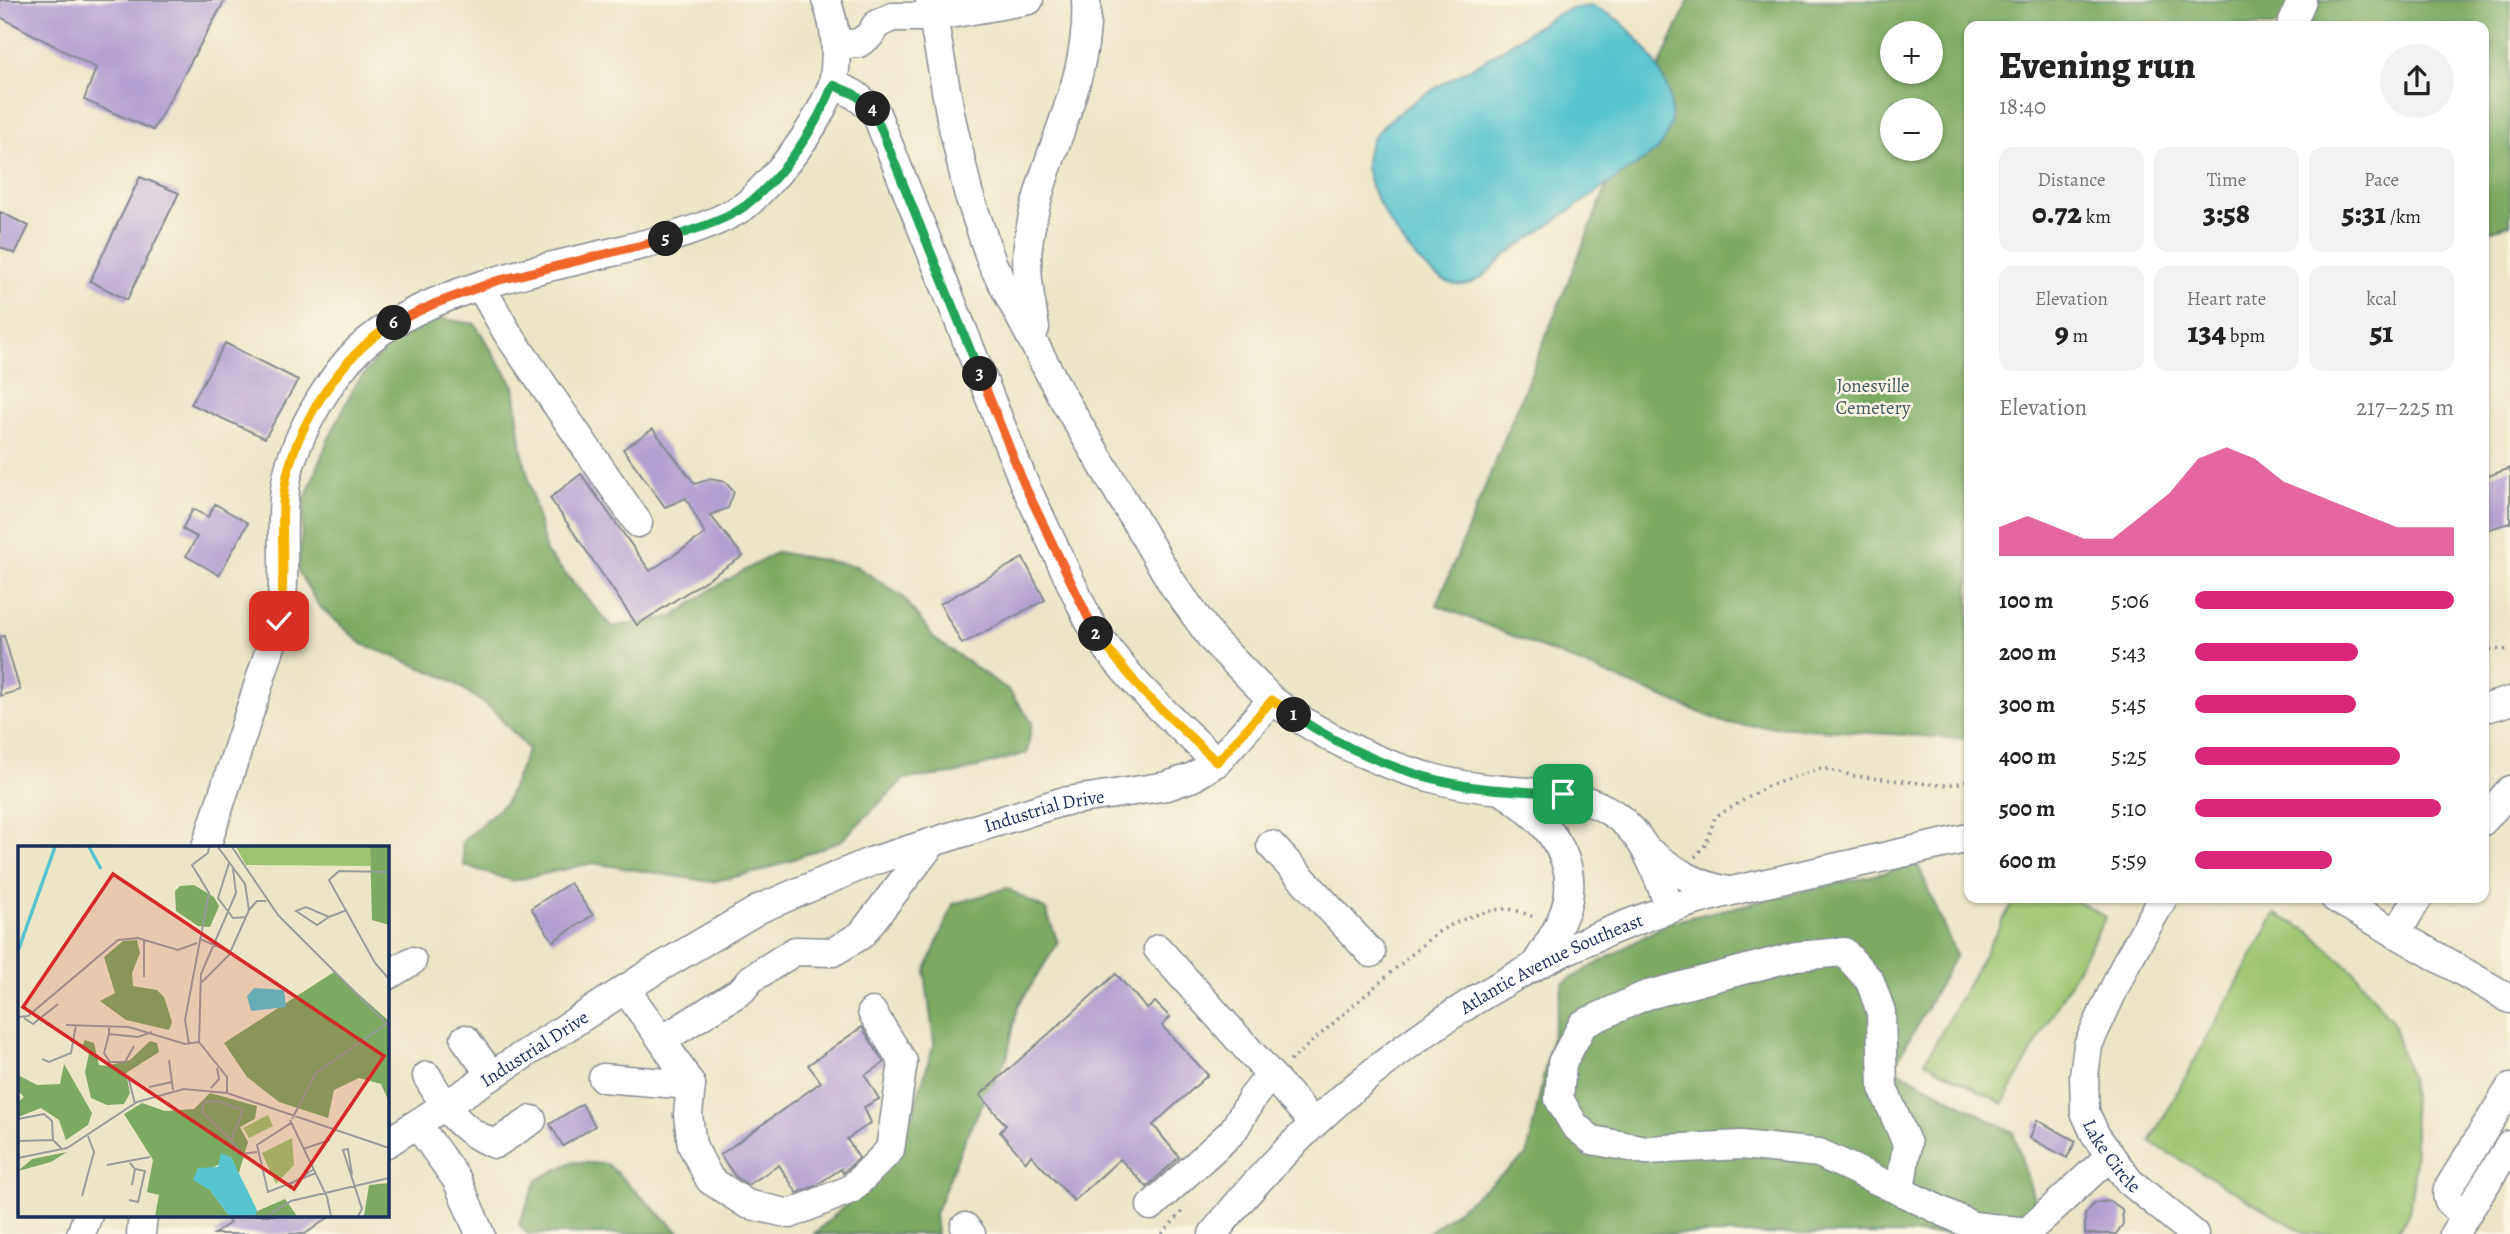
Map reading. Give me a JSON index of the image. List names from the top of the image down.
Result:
{
  "streets": {
    "street": ["Industrial Drive", "Atlantic Avenue Southeast", "Lake Circle"]
  },
  "parks": ["Jonesville Cemetery"],
  "page": {
    "map_buttons": ["+", "−"],
    "heading": ["Evening run", "18:40"],
    "pins": [
      "4",
      "5",
      "6",
      "3",
      "2",
      "1"
    ],
    "stats": [
      ["Distance", "0.72 km"],
      ["Time", "3:58"],
      ["Pace", "5:31 /km"],
      ["Elevation", "9 m"],
      ["Heart rate", "134 bpm"],
      ["kcal", "51"]
    ],
    "chart": ["Elevation", "217–225 m"],
    "list": [
      {
        "name": "100 m",
        "note": "5:06"
      },
      {
        "name": "200 m",
        "note": "5:43"
      },
      {
        "name": "300 m",
        "note": "5:45"
      },
      {
        "name": "400 m",
        "note": "5:25"
      },
      {
        "name": "500 m",
        "note": "5:10"
      },
      {
        "name": "600 m",
        "note": "5:59"
      }
    ]
  }
}
